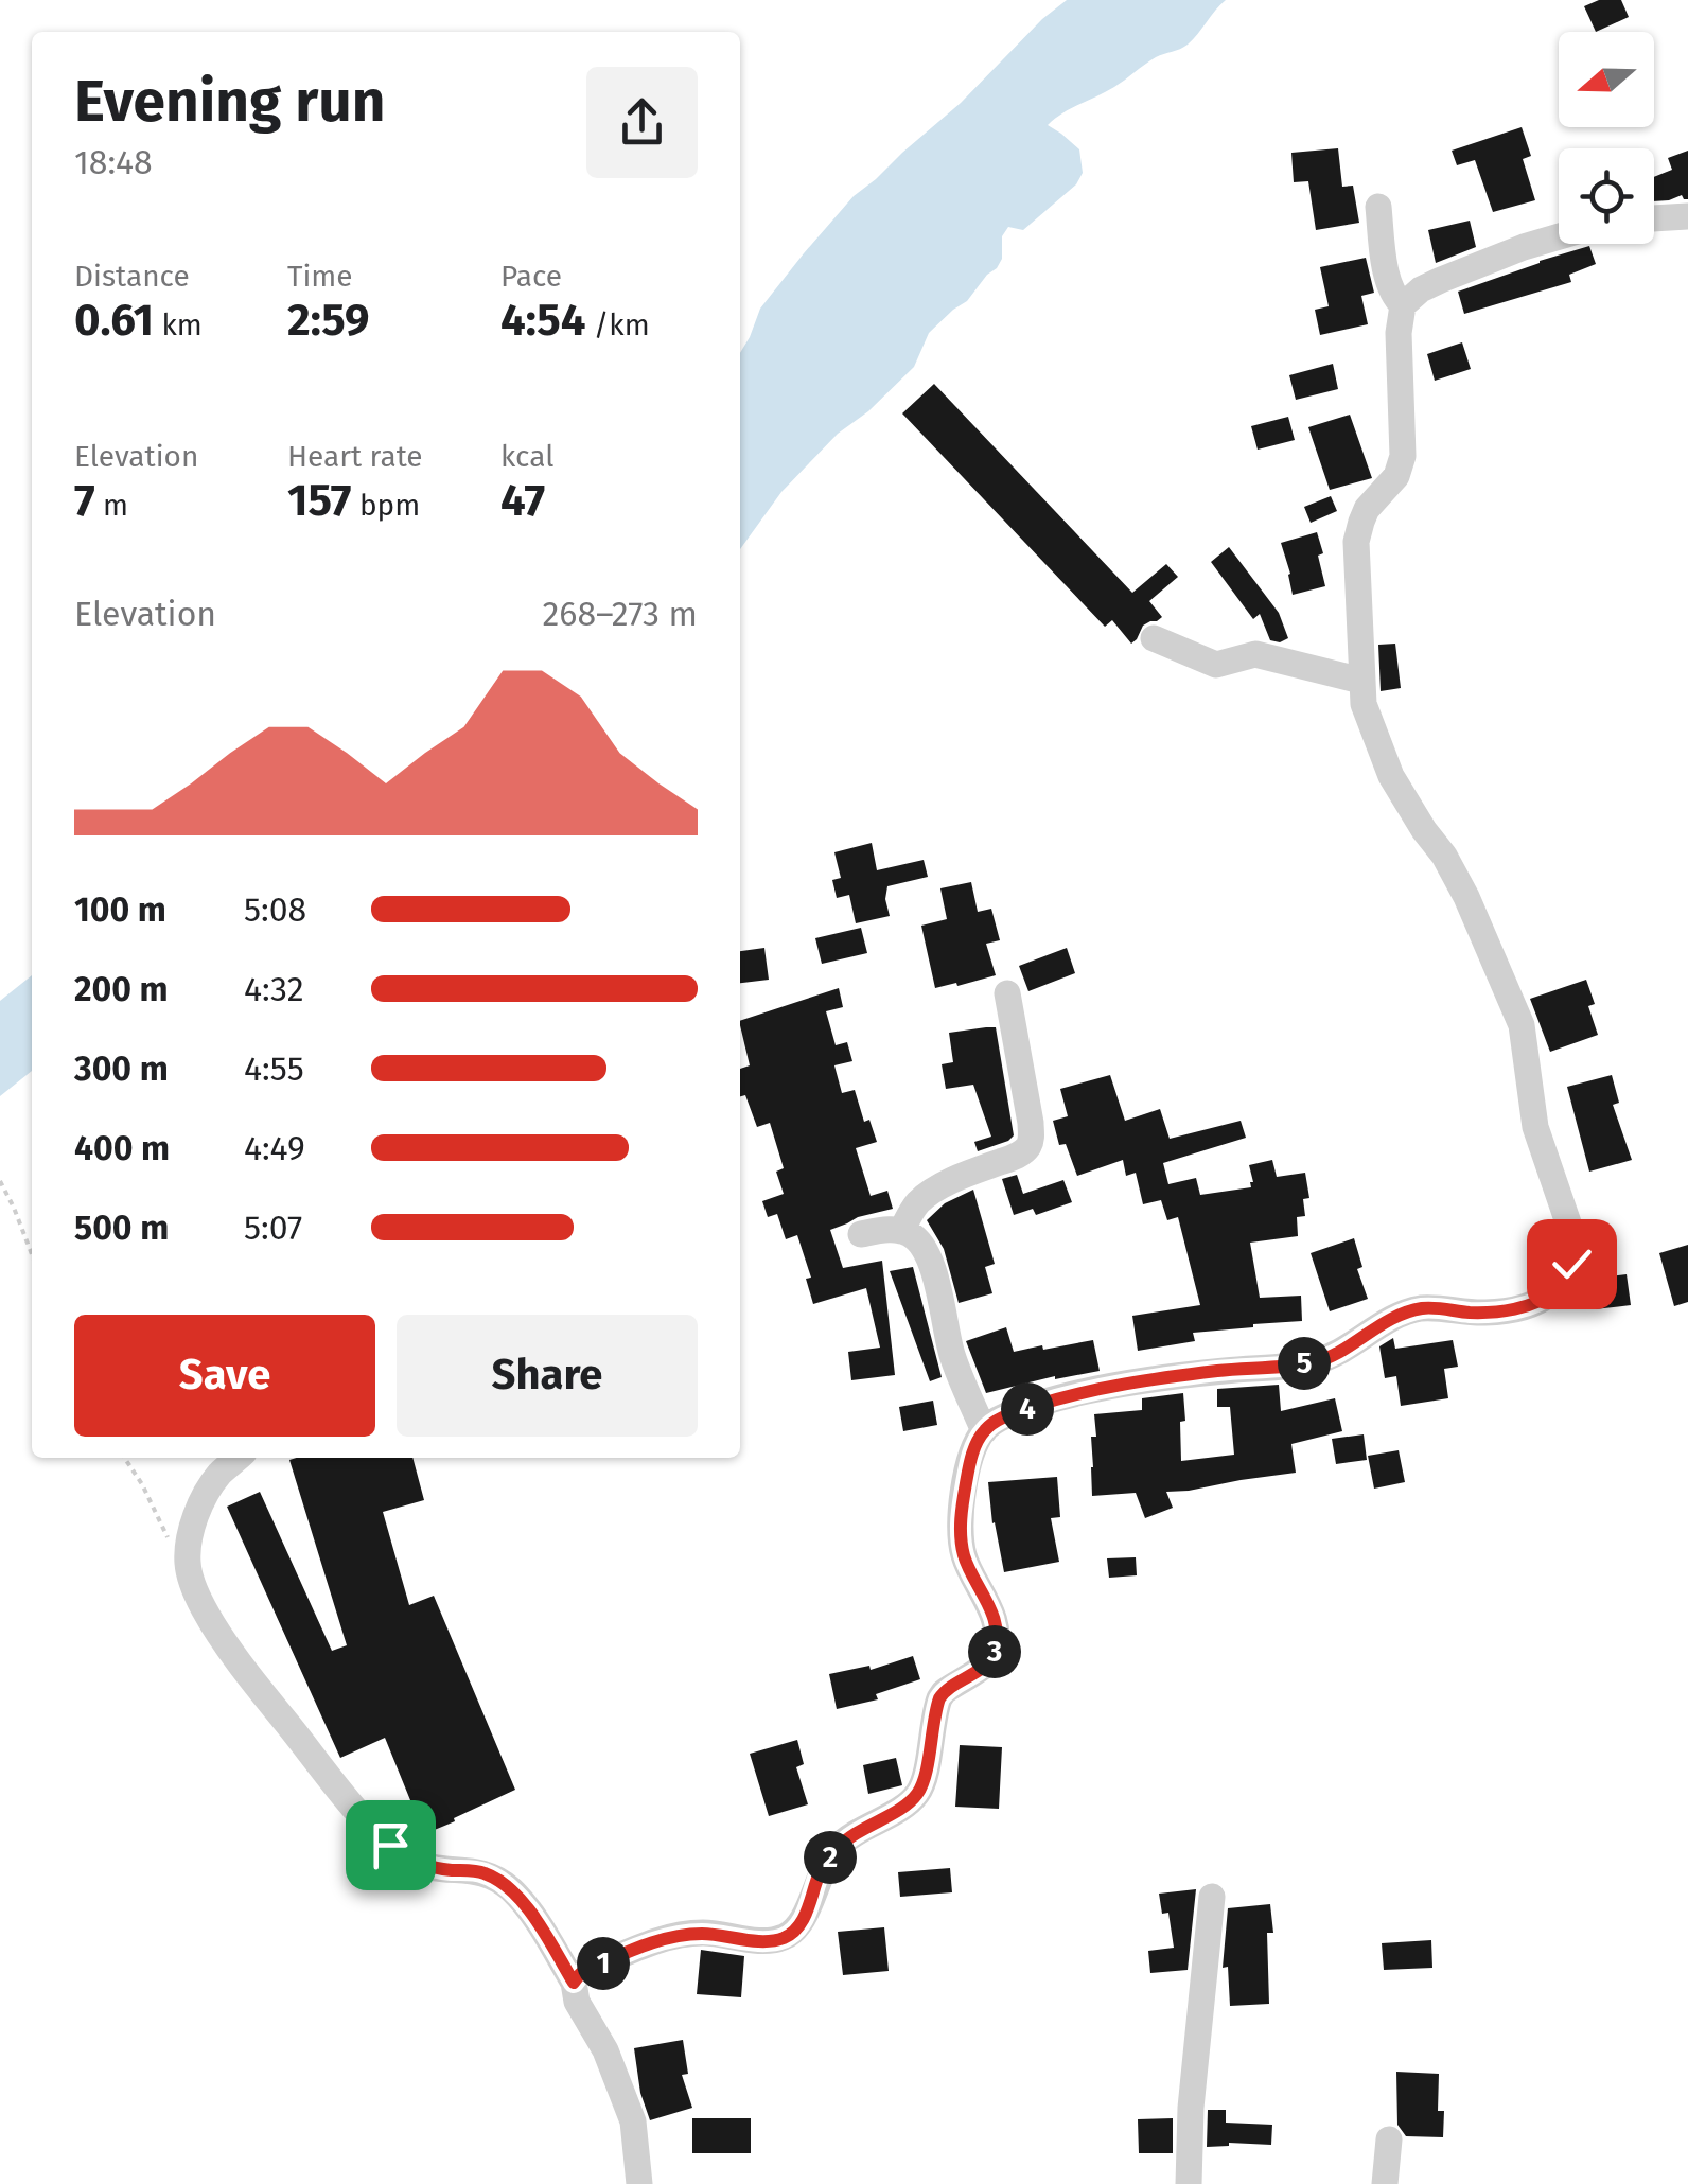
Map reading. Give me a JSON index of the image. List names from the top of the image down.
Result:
{
  "north": "left",
  "page": {
    "heading": ["Evening run", "18:48"],
    "stats": [
      ["Distance", "0.61 km"],
      ["Time", "2:59"],
      ["Pace", "4:54 /km"],
      ["Elevation", "7 m"],
      ["Heart rate", "157 bpm"],
      ["kcal", "47"]
    ],
    "chart": ["Elevation", "268–273 m"],
    "list": [
      {
        "name": "100 m",
        "note": "5:08"
      },
      {
        "name": "200 m",
        "note": "4:32"
      },
      {
        "name": "300 m",
        "note": "4:55"
      },
      {
        "name": "400 m",
        "note": "4:49"
      },
      {
        "name": "500 m",
        "note": "5:07"
      }
    ],
    "buttons": ["Save", "Share"],
    "pins": [
      "5",
      "4",
      "3",
      "2",
      "1"
    ]
  }
}
